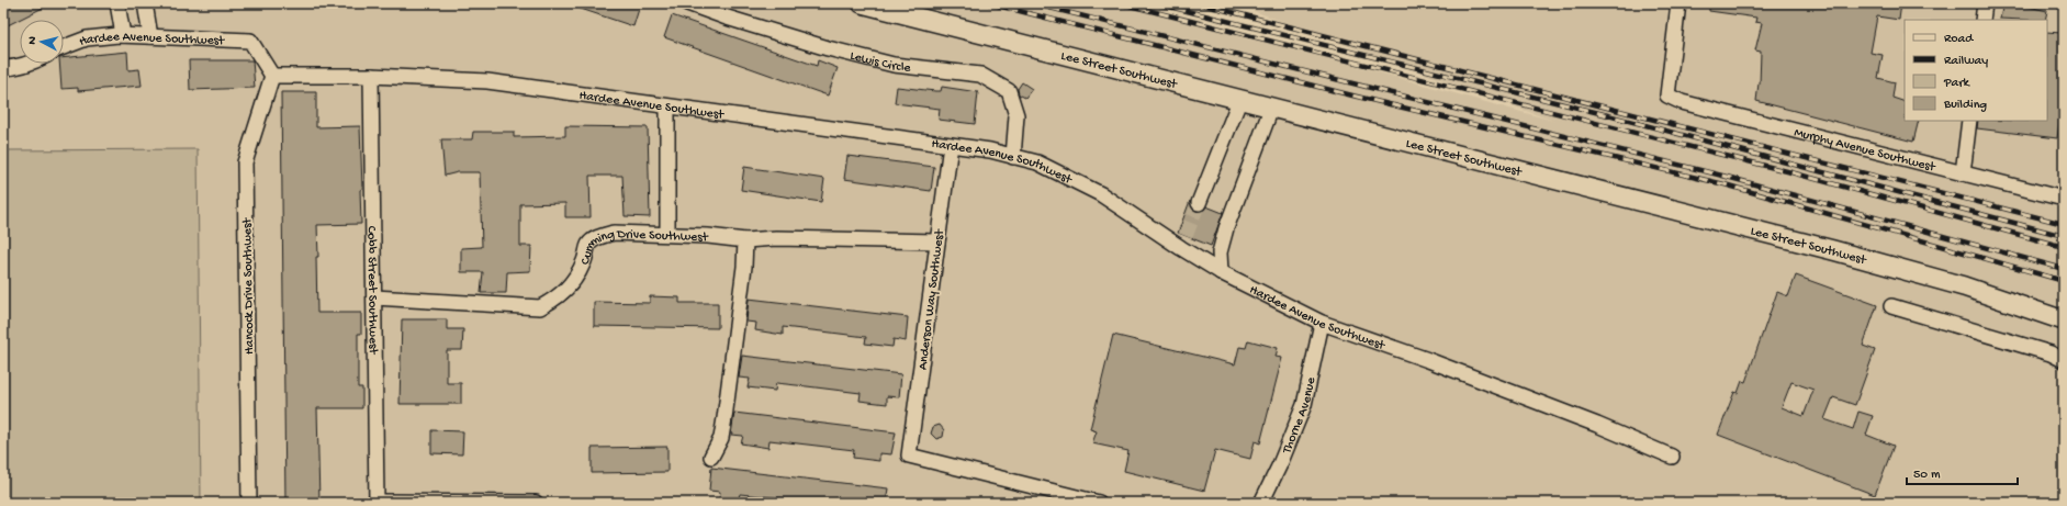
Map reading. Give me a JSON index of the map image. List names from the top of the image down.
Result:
{
  "streets": {
    "main road": ["Lee Street Southwest"],
    "street": [
      "Hardee Avenue Southwest",
      "Lewis Circle",
      "Murphy Avenue Southwest",
      "Cumming Drive Southwest",
      "Hancock Drive Southwest",
      "Cobb Street Southwest",
      "Anderson Way Southwest",
      "Thorne Avenue"
    ]
  },
  "crossings": [
    ["Hardee Avenue Southwest", "Lewis Circle"],
    ["Hardee Avenue Southwest", "Hancock Drive Southwest"],
    ["Hardee Avenue Southwest", "Cobb Street Southwest"],
    ["Hardee Avenue Southwest", "Anderson Way Southwest"],
    ["Hardee Avenue Southwest", "Thorne Avenue"],
    ["Cumming Drive Southwest", "Cobb Street Southwest"],
    ["Cumming Drive Southwest", "Anderson Way Southwest"]
  ],
  "legend": [
    "Road",
    "Railway",
    "Park",
    "Building"
  ],
  "scale_bar": "50 m",
  "north": "left"
}
